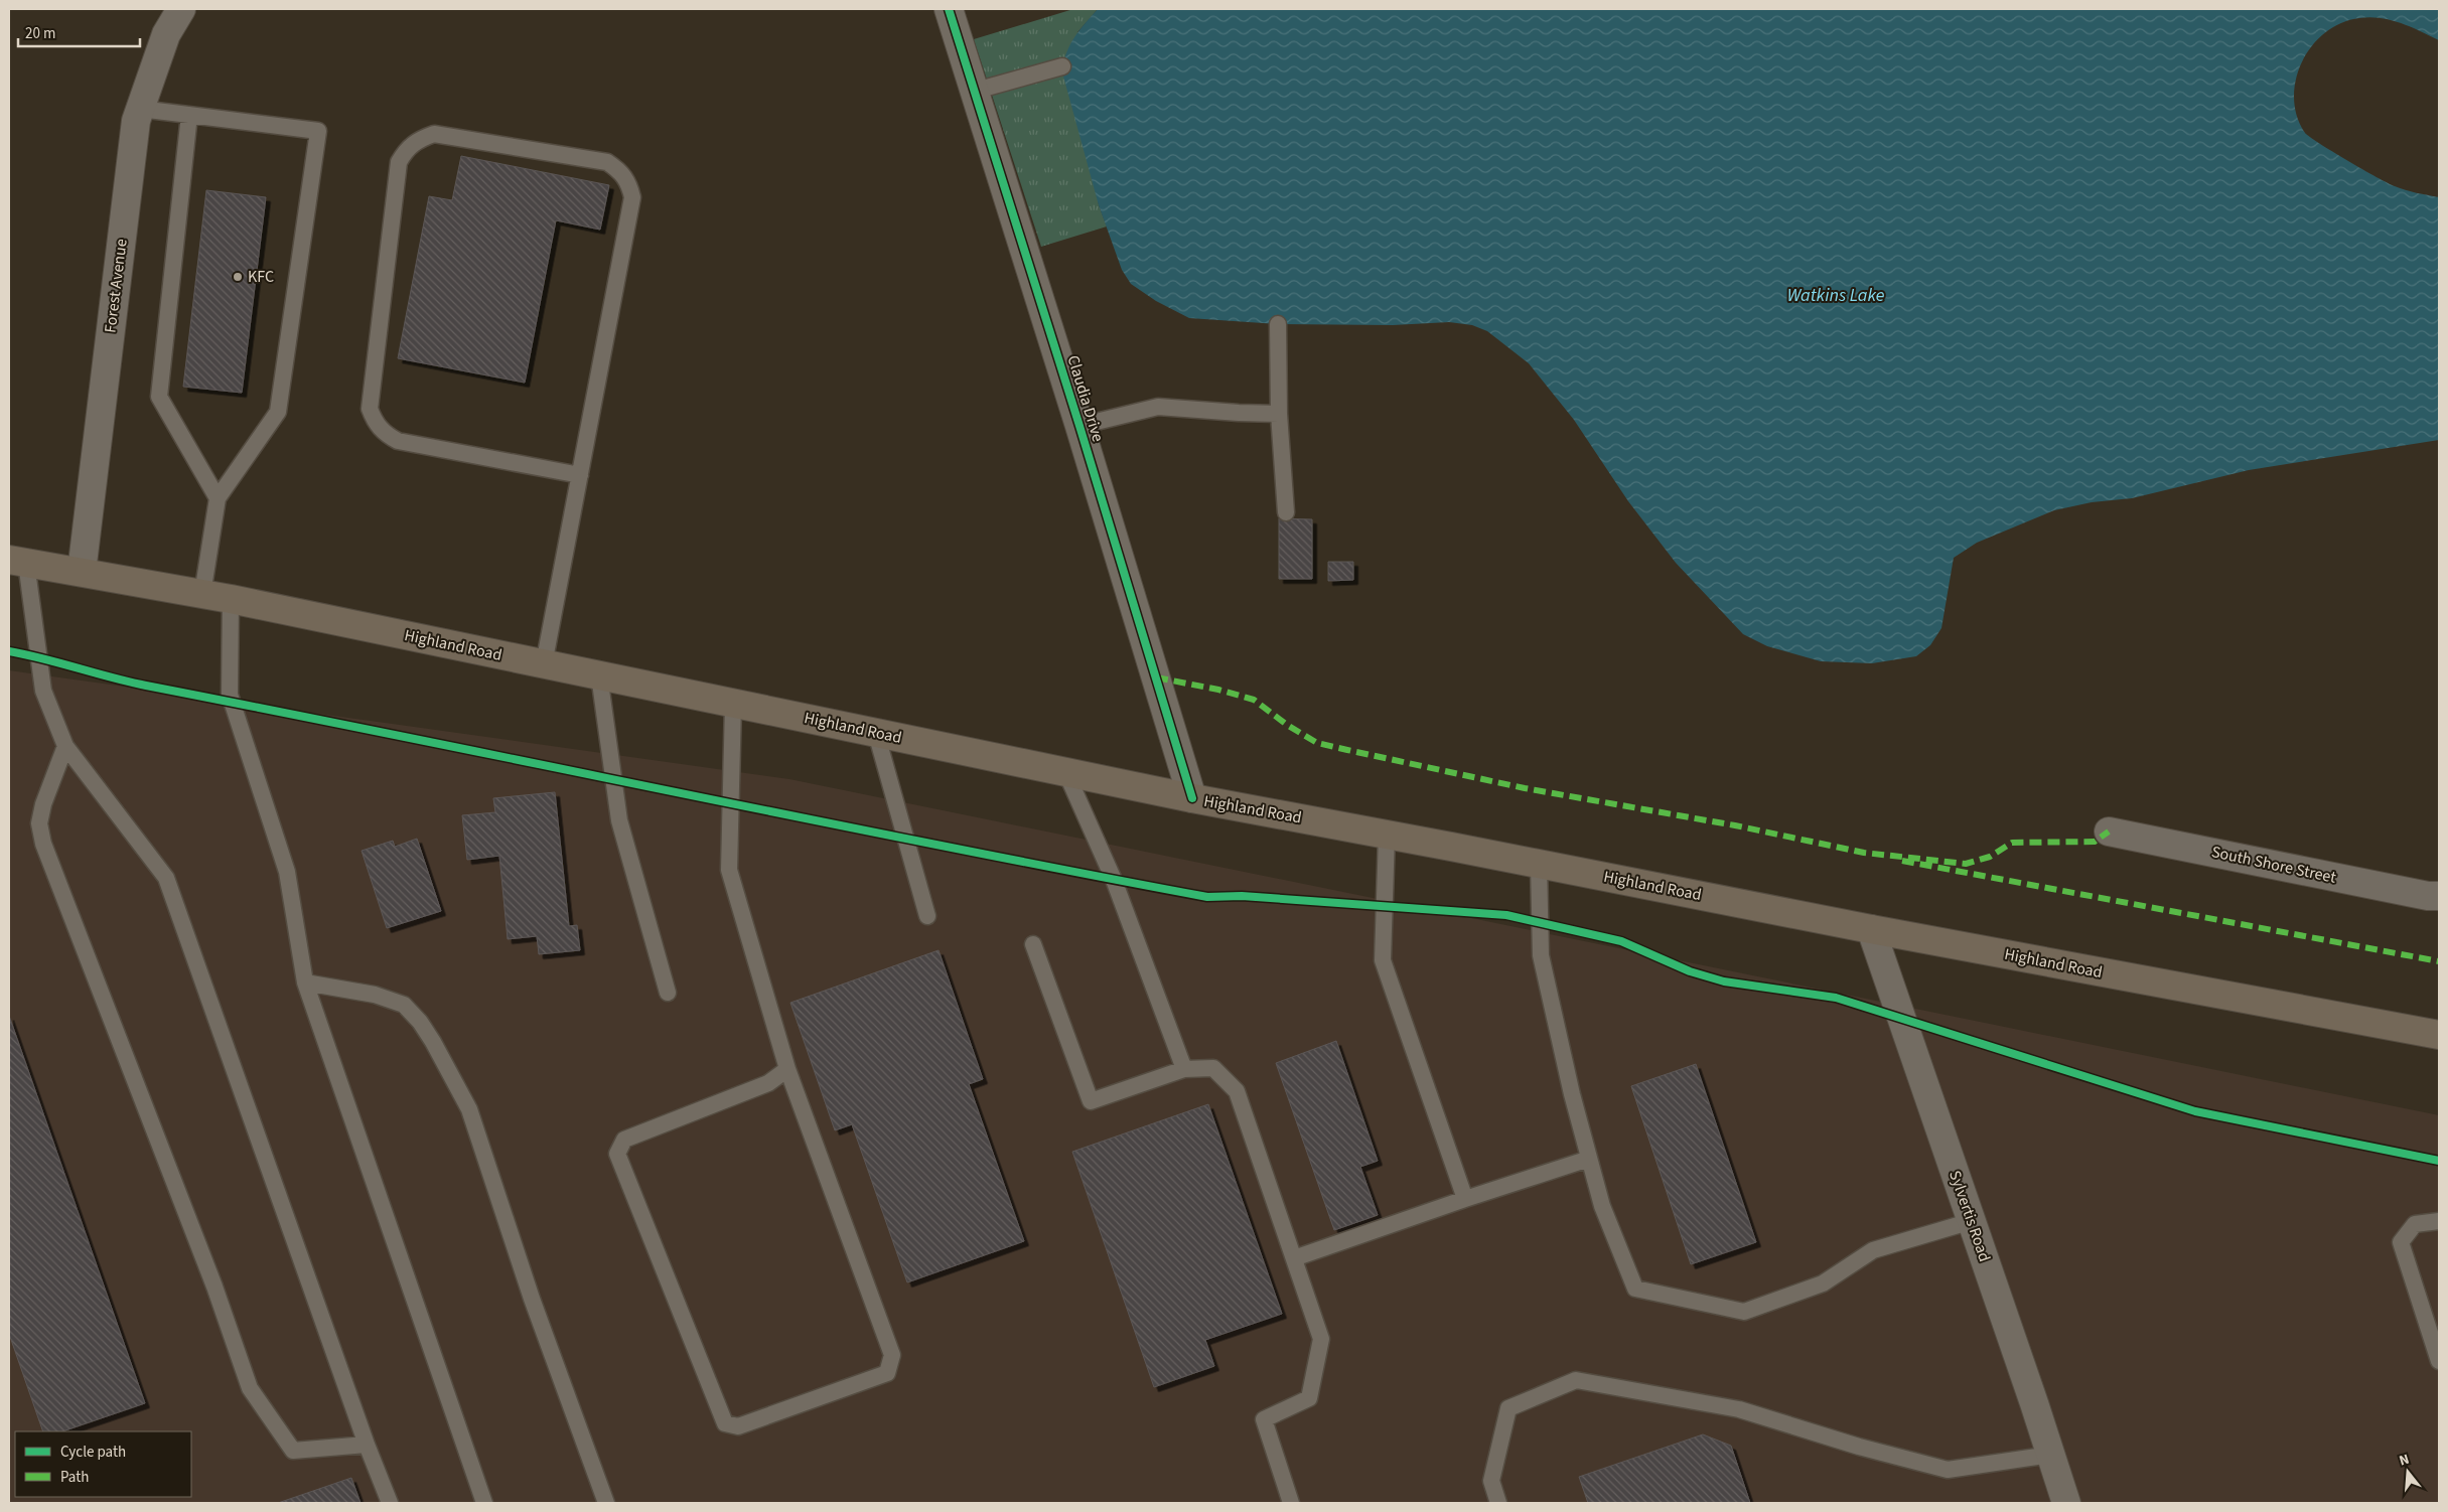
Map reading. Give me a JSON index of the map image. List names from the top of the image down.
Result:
{
  "streets": {
    "highway": ["Highland Road"],
    "street": [
      "Forest Avenue",
      "Claudia Drive",
      "South Shore Street",
      "Sylvertis Road"
    ]
  },
  "crossings": [
    ["Forest Avenue", "Highland Road"],
    ["Claudia Drive", "Highland Road"],
    ["Highland Road", "Sylvertis Road"]
  ],
  "water": ["Watkins Lake"],
  "places": ["KFC"],
  "legend": ["Cycle path", "Path"],
  "scale_bar": "20 m",
  "north": "top"
}
